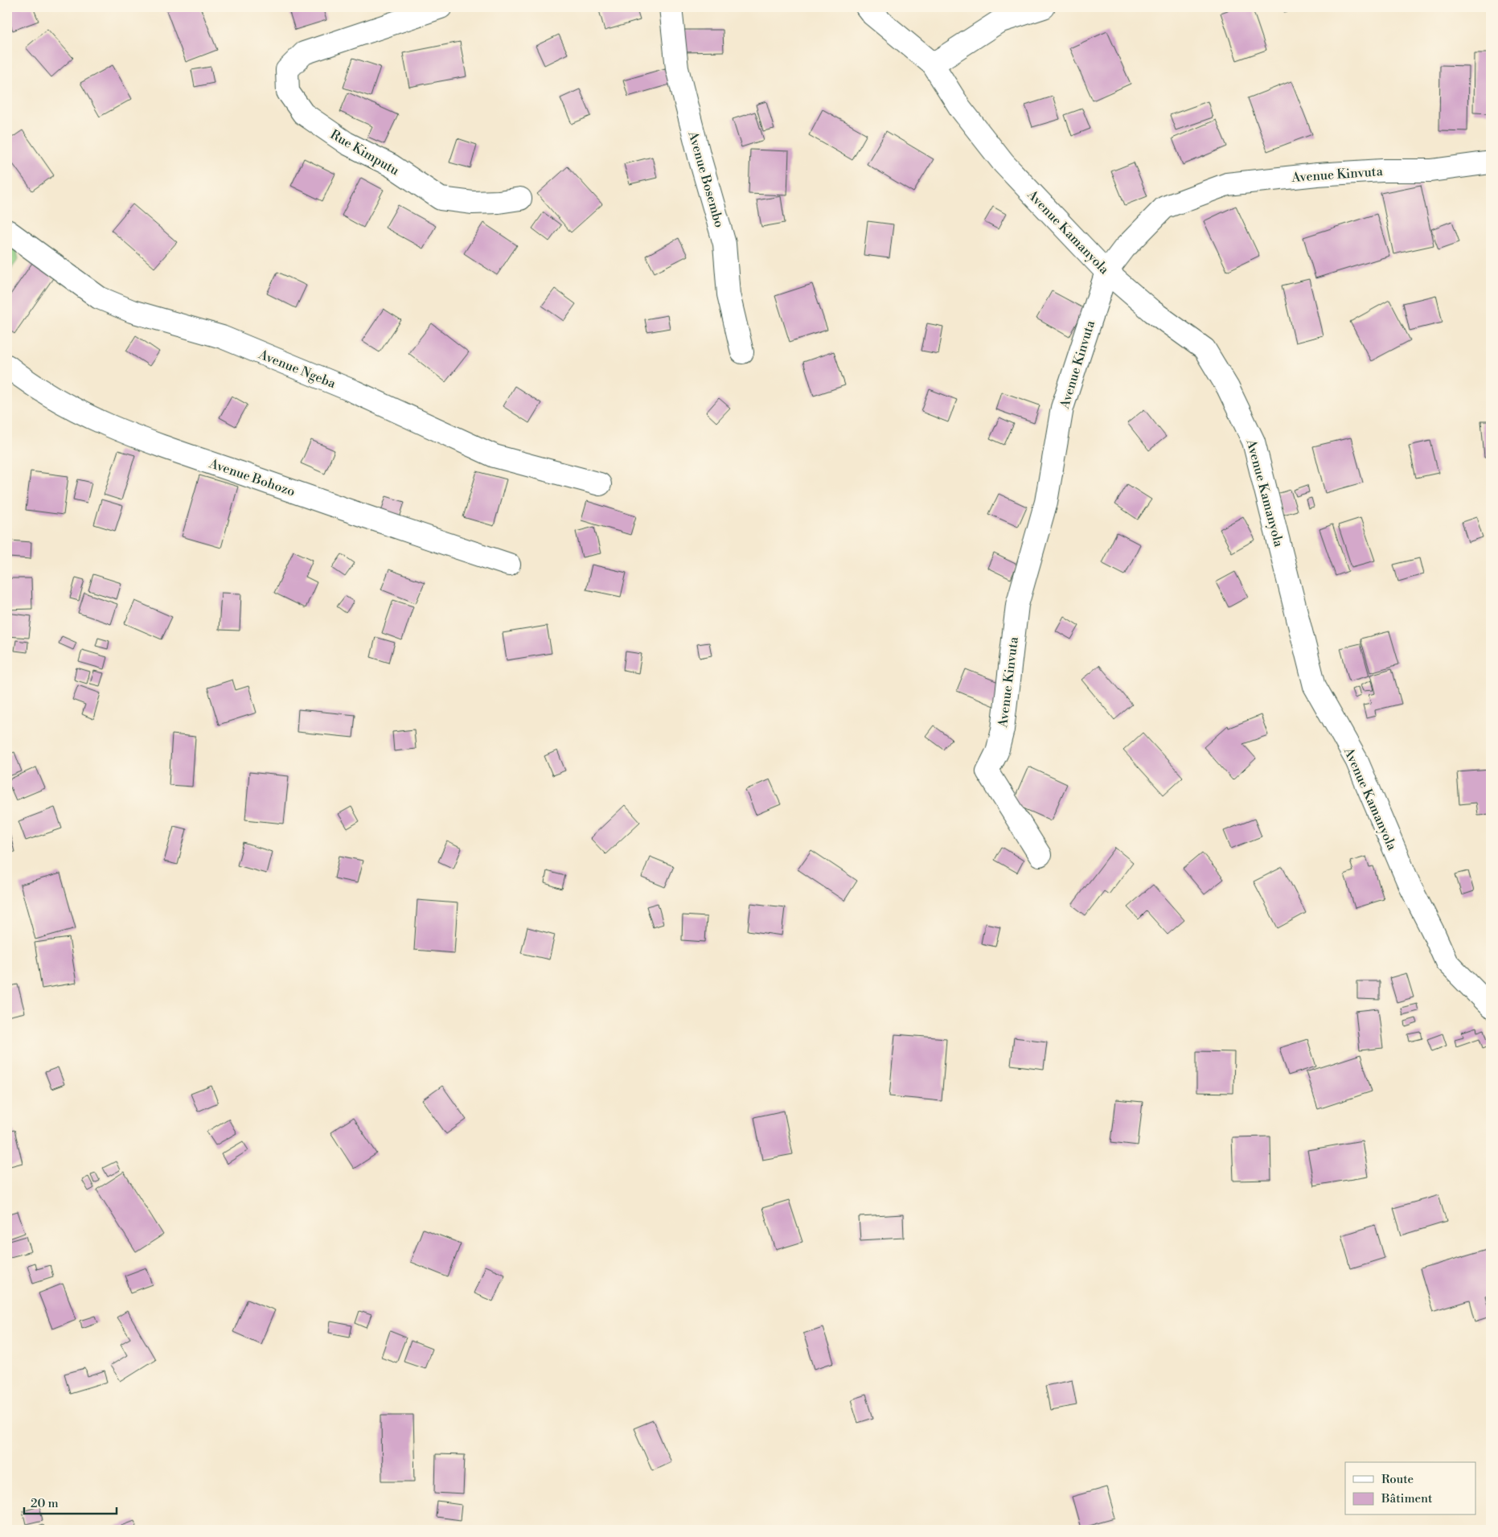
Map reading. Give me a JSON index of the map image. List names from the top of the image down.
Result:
{
  "streets": {
    "street": [
      "Rue Kimputu",
      "Avenue Kinvuta",
      "Avenue Bosembo",
      "Avenue Kamanyola",
      "Avenue Ngeba",
      "Avenue Bohozo"
    ]
  },
  "crossings": [
    ["Avenue Kinvuta", "Avenue Kamanyola"]
  ],
  "legend": ["Route", "Bâtiment"],
  "scale_bar": "20 m"
}
